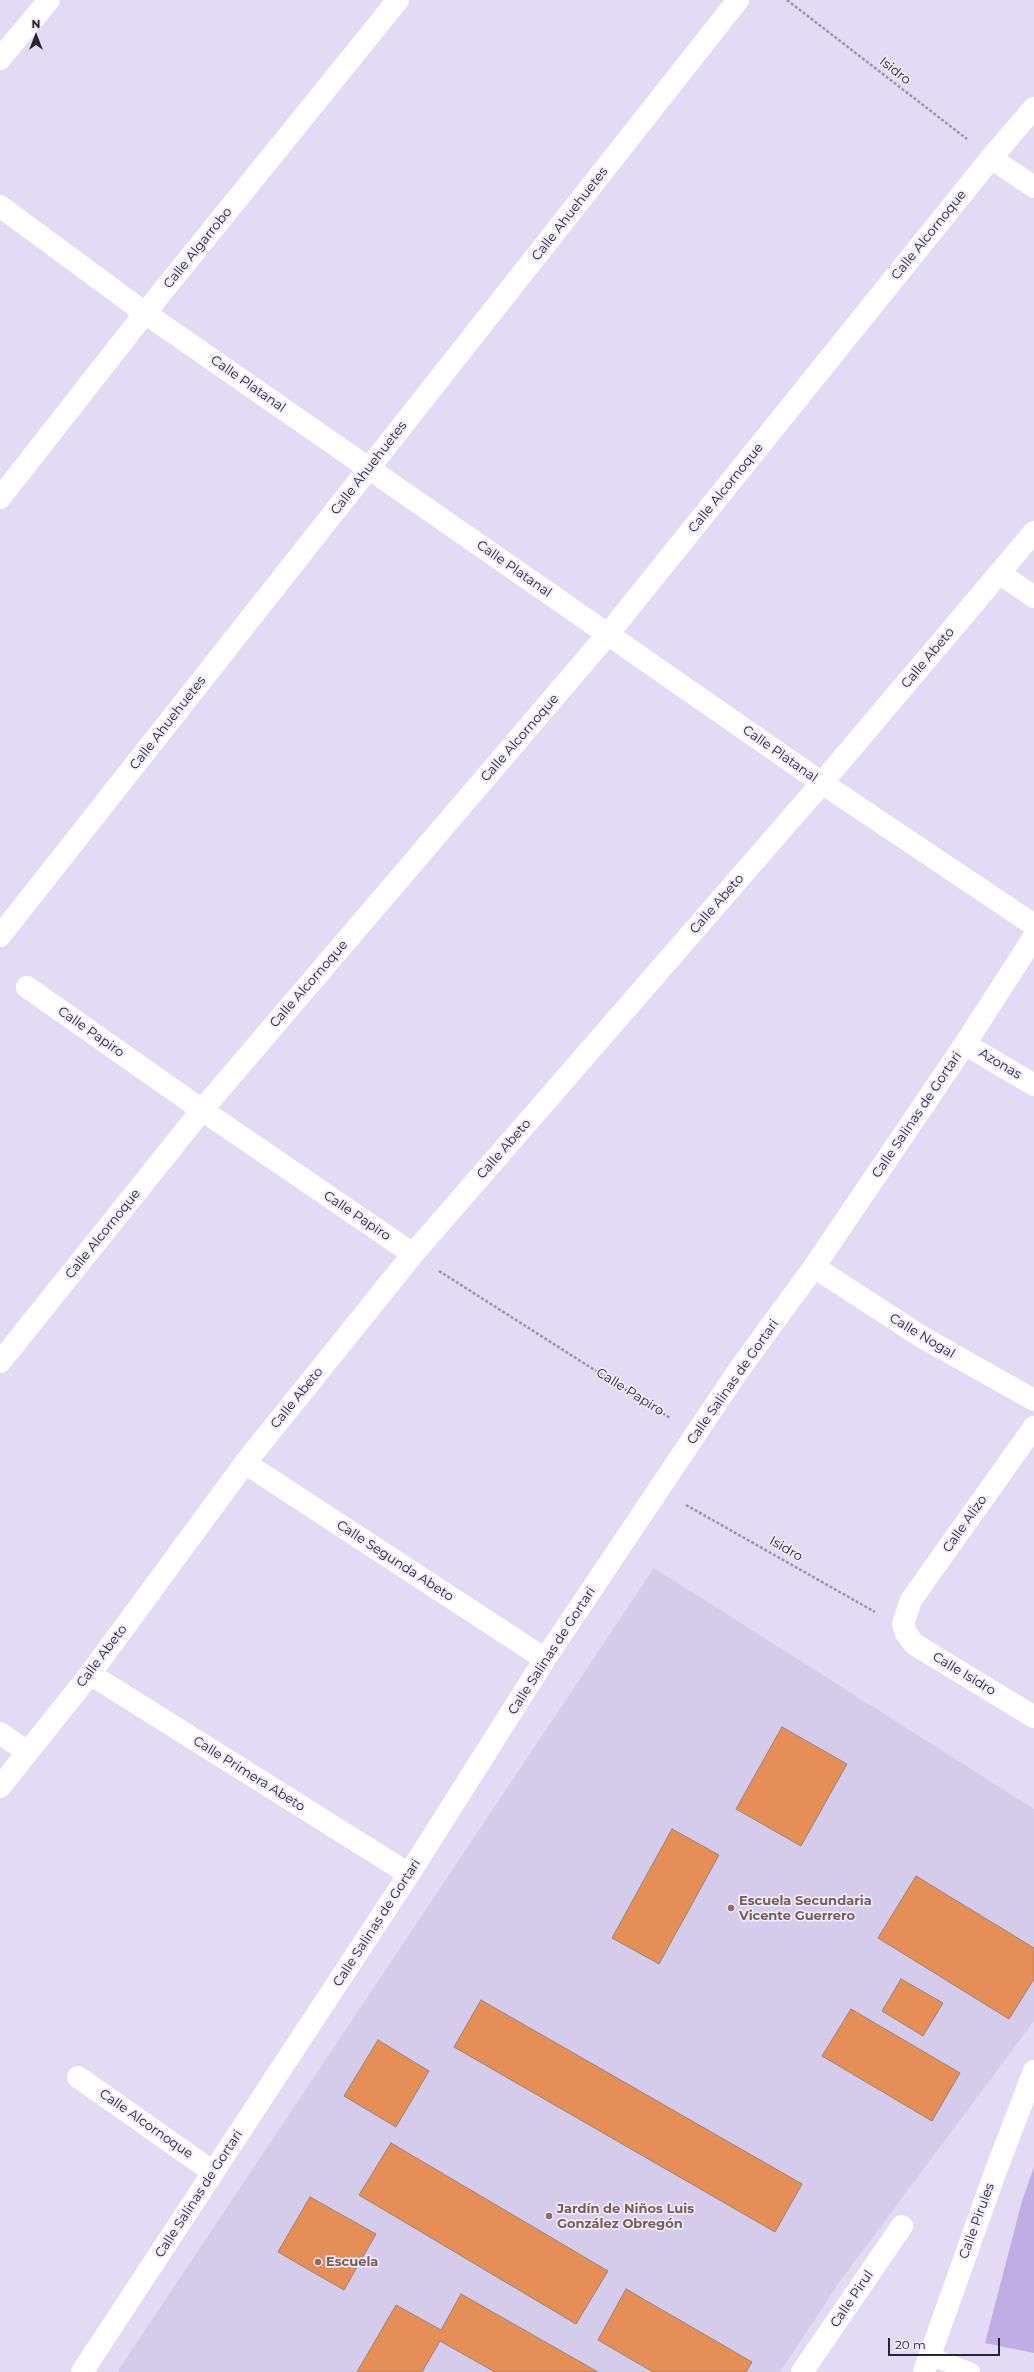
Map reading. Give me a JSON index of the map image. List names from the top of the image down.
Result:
{
  "streets": {
    "street": [
      "Calle Ahuehuetes",
      "Calle Alcornoque",
      "Calle Algarrobo",
      "Calle Platanal",
      "Calle Abeto",
      "Calle Papiro",
      "Azonas",
      "Calle Salinas de Gortari",
      "Calle Nogal",
      "Calle Alizo",
      "Calle Segunda Abeto",
      "Calle Isidro",
      "Calle Primera Abeto",
      "Calle Pirules",
      "Calle Pirul"
    ],
    "path": ["Isidro"]
  },
  "crossings": [
    ["Isidro", "Calle Alcornoque"],
    ["Isidro", "Calle Salinas de Gortari"],
    ["Isidro", "Calle Alizo"],
    ["Isidro", "Calle Isidro"],
    ["Calle Ahuehuetes", "Calle Platanal"],
    ["Calle Alcornoque", "Calle Platanal"],
    ["Calle Alcornoque", "Calle Papiro"],
    ["Calle Alcornoque", "Calle Salinas de Gortari"],
    ["Calle Algarrobo", "Calle Platanal"],
    ["Calle Platanal", "Calle Abeto"],
    ["Calle Abeto", "Calle Papiro"],
    ["Calle Abeto", "Calle Segunda Abeto"],
    ["Calle Abeto", "Calle Primera Abeto"],
    ["Calle Papiro", "Calle Salinas de Gortari"],
    ["Azonas", "Calle Salinas de Gortari"],
    ["Calle Salinas de Gortari", "Calle Nogal"],
    ["Calle Salinas de Gortari", "Calle Segunda Abeto"],
    ["Calle Salinas de Gortari", "Calle Primera Abeto"],
    ["Calle Alizo", "Calle Isidro"]
  ],
  "places": ["Escuela Secundaria Vicente Guerrero", "Jardín de Niños Luis González Obregón", "Escuela"],
  "scale_bar": "20 m",
  "north": "top"
}
